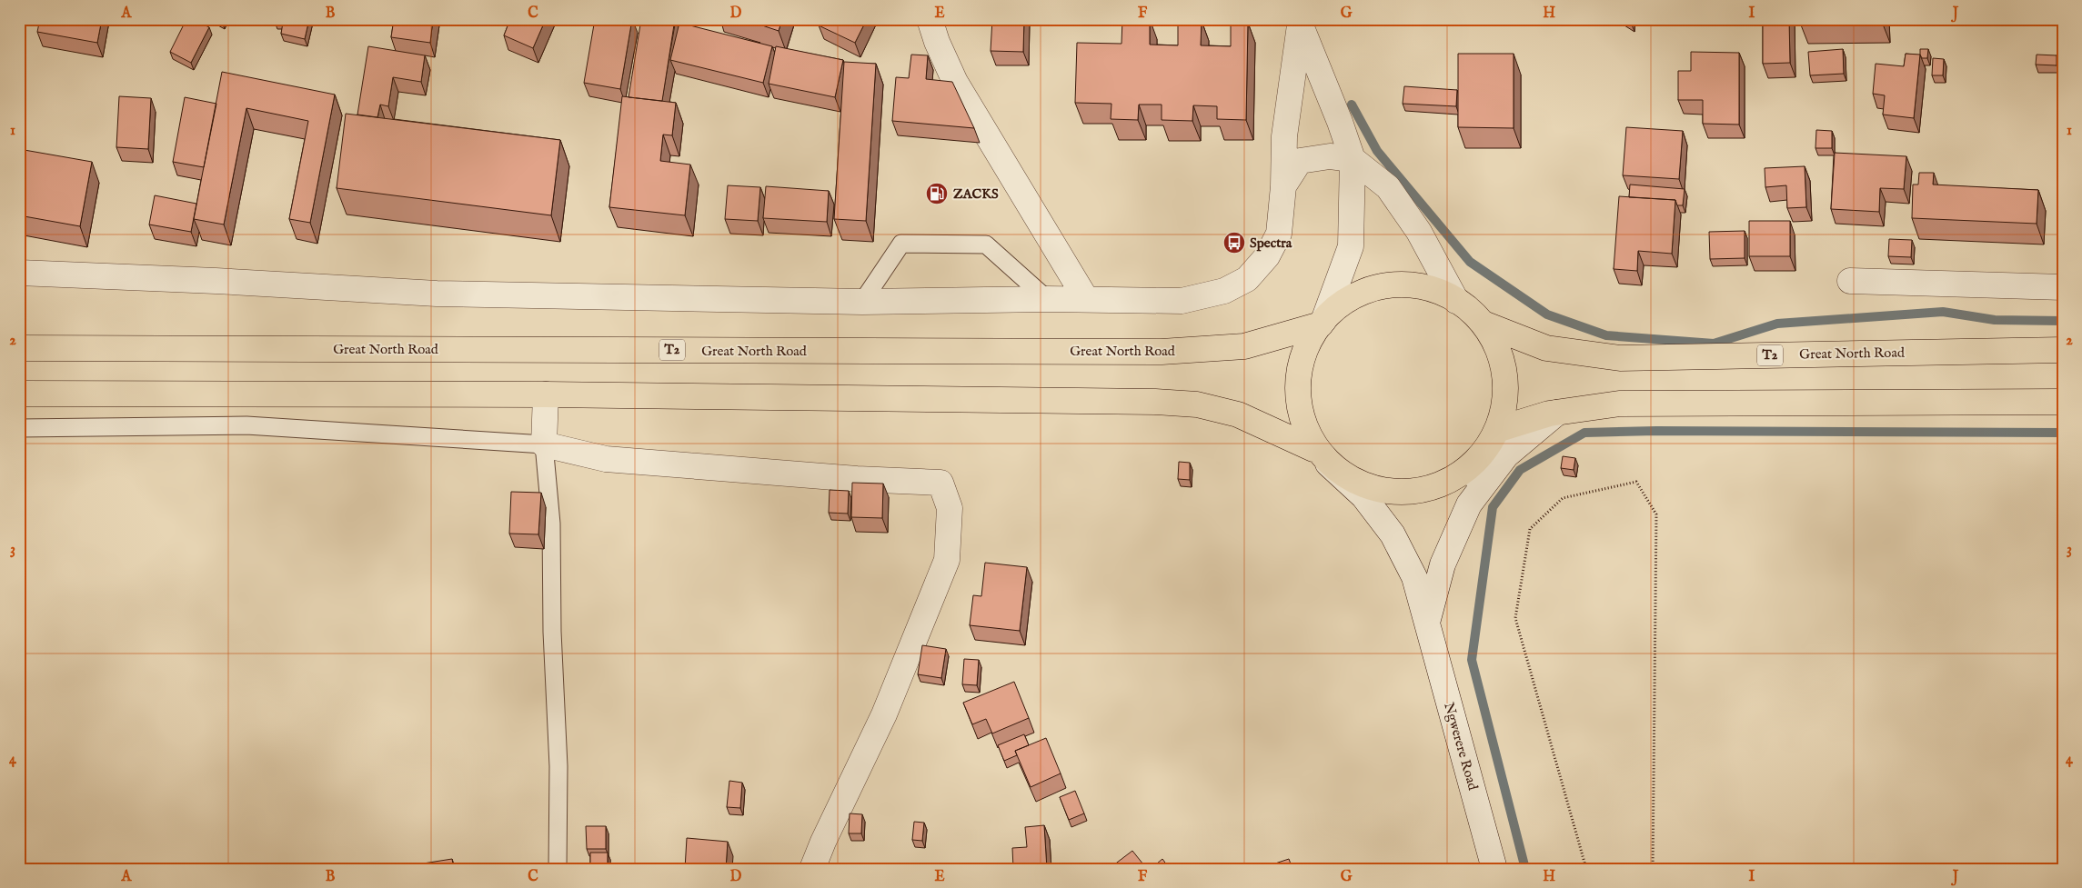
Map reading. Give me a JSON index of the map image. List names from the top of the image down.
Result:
{
  "streets": {
    "main road": ["Great North Road", "T2"],
    "street": ["Ngwerere Road"]
  },
  "places": {
    "fuel station": ["ZACKS"],
    "bus stop": ["Spectra"]
  },
  "grid": {
    "columns": [
      "A",
      "B",
      "C",
      "D",
      "E",
      "F",
      "G",
      "H",
      "I",
      "J"
    ],
    "rows": [
      "1",
      "2",
      "3",
      "4"
    ]
  }
}
